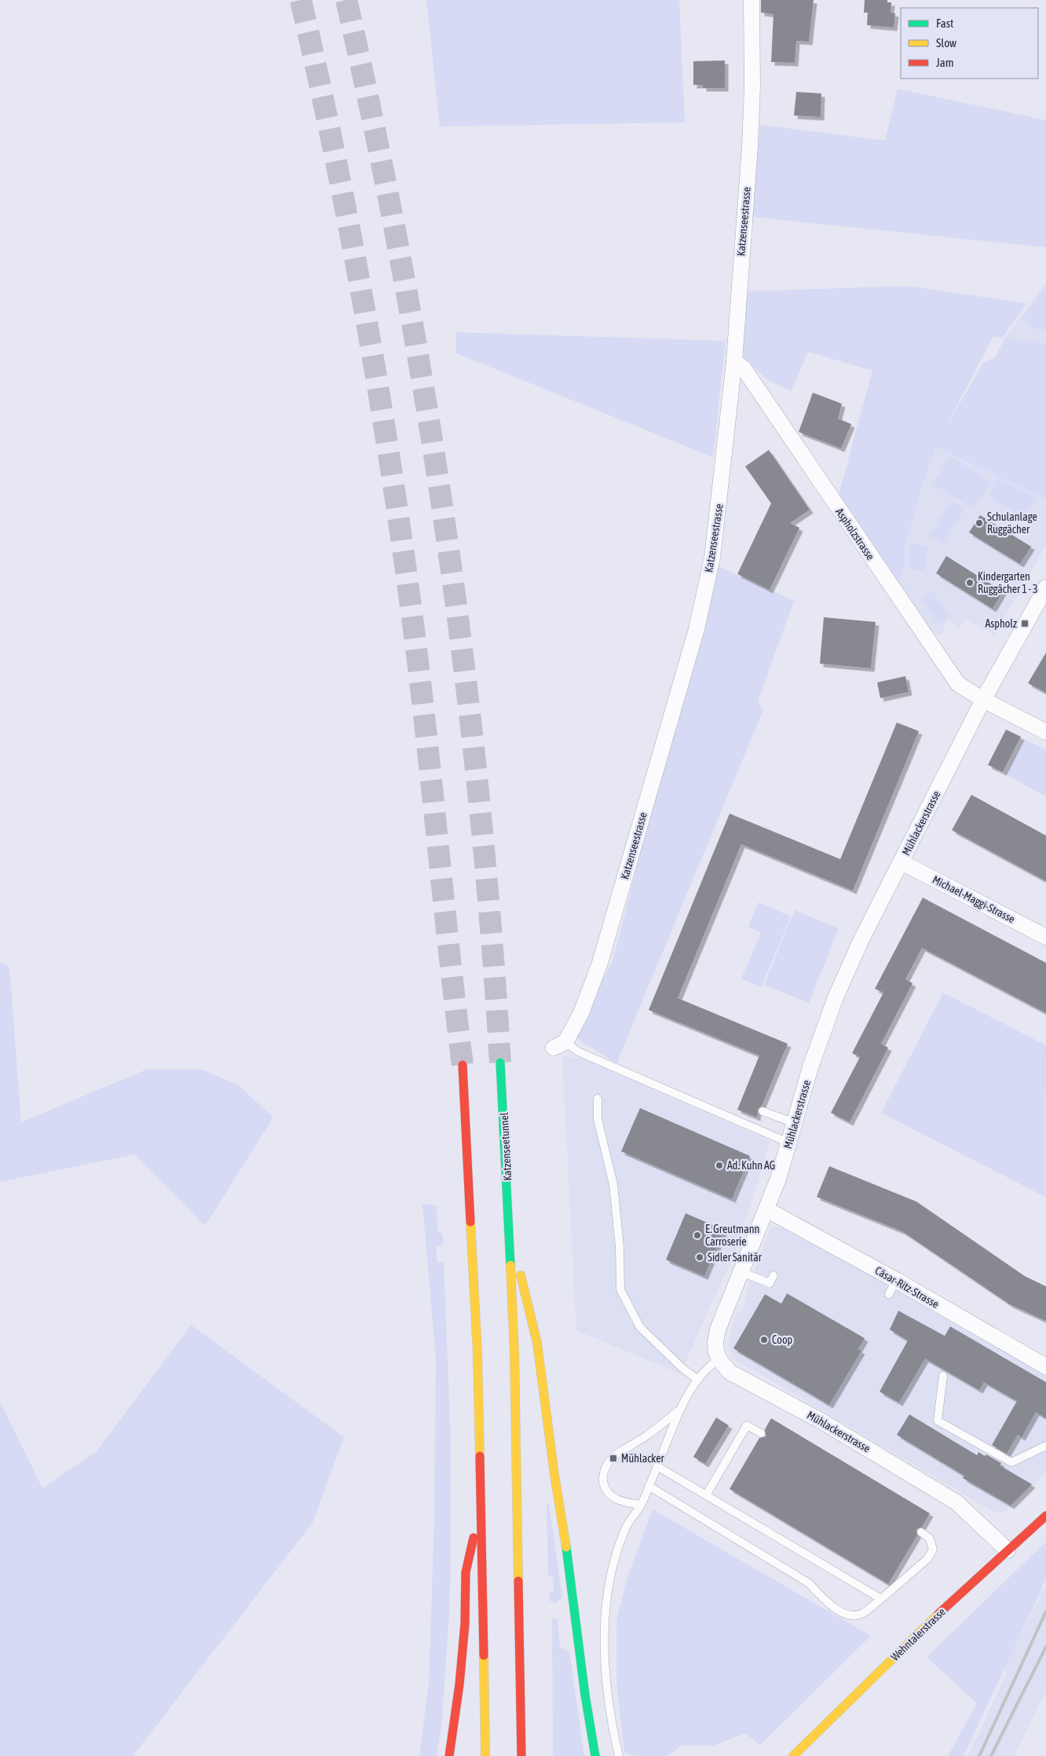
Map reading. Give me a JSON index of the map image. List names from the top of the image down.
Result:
{
  "streets": {
    "main road": ["Katzenseetunnel", "Wehntalerstrasse"],
    "street": [
      "Katzenseestrasse",
      "Aspholzstrasse",
      "Mühlackerstrasse",
      "Michael-Maggi-Strasse",
      "Cäsar-Ritz-Strasse"
    ]
  },
  "crossings": [
    ["Katzenseestrasse", "Aspholzstrasse"],
    ["Aspholzstrasse", "Mühlackerstrasse"],
    ["Mühlackerstrasse", "Michael-Maggi-Strasse"],
    ["Mühlackerstrasse", "Cäsar-Ritz-Strasse"],
    ["Mühlackerstrasse", "Wehntalerstrasse"]
  ],
  "places": {
    "other": [
      "Schulanlage Ruggächer",
      "Kindergarten Ruggächer 1 - 3",
      "Ad. Kuhn AG",
      "E. Greutmann Carroserie",
      "Sidler Sanitär",
      "Coop"
    ],
    "transit": ["Aspholz", "Mühlacker"]
  },
  "legend": ["Fast", "Slow", "Jam"]
}
